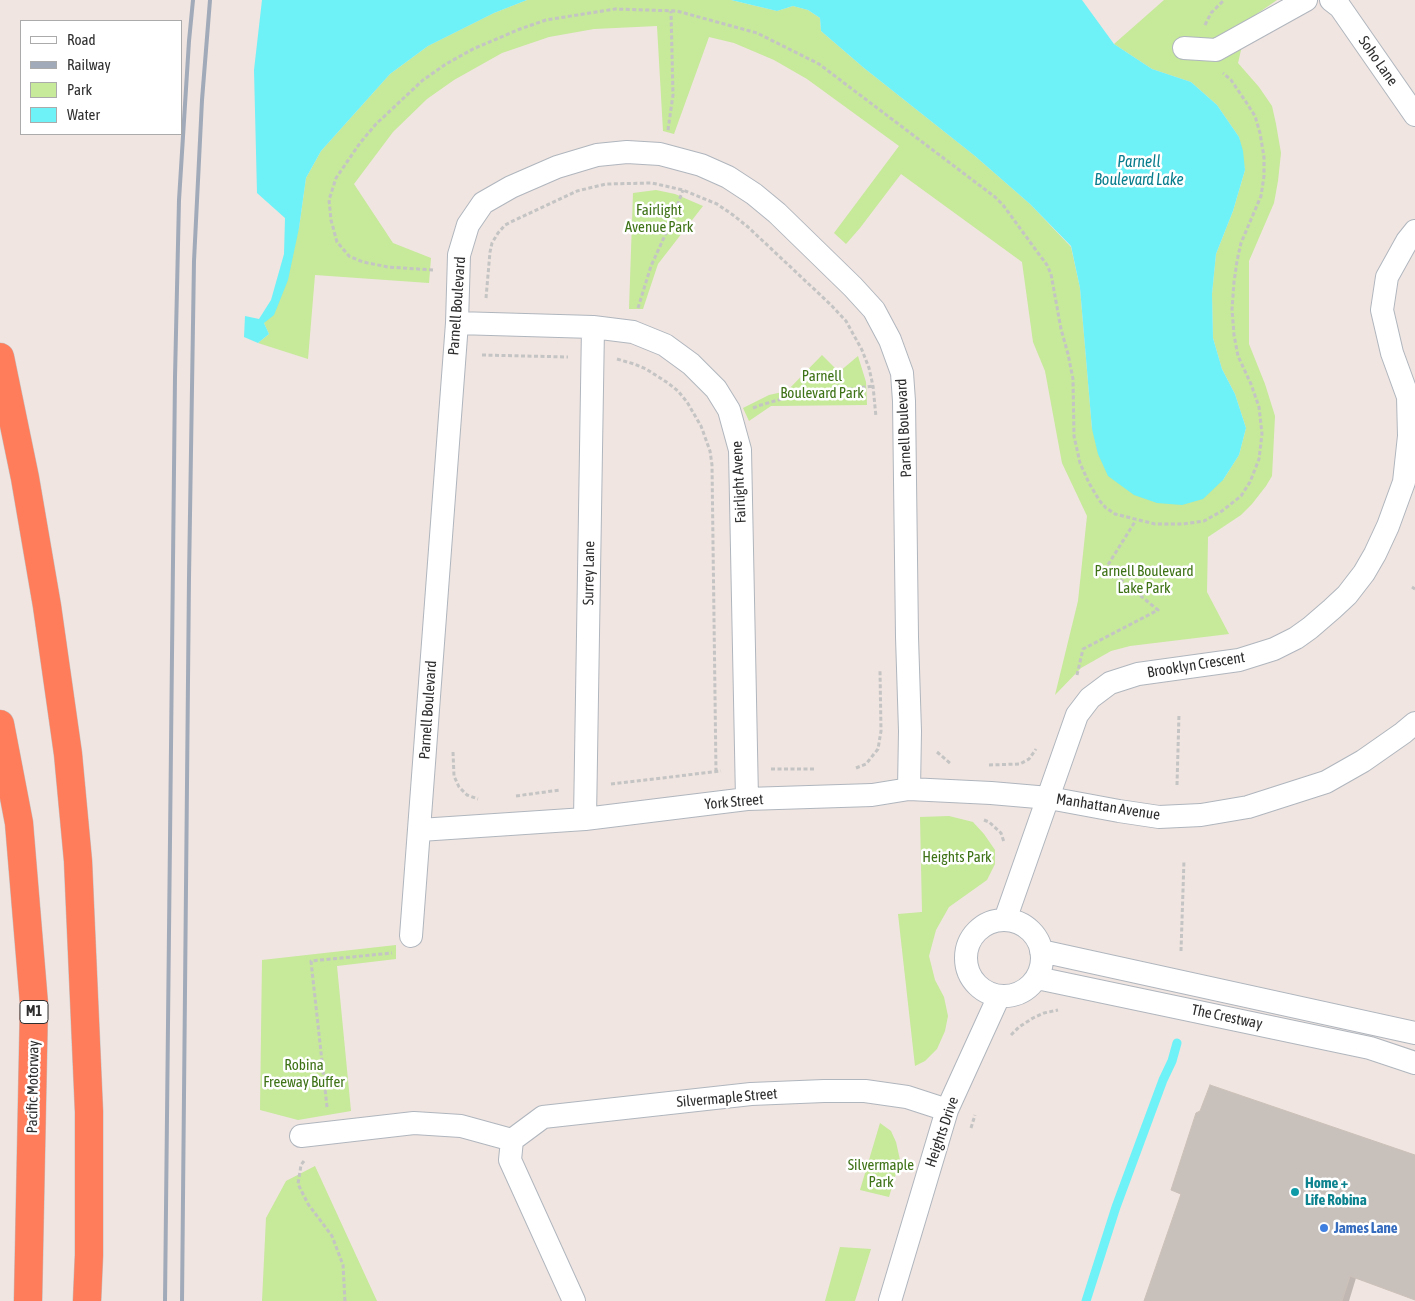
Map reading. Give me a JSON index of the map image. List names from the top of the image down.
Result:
{
  "streets": {
    "highway": ["M1", "Pacific Motorway"],
    "street": [
      "Soho Lane",
      "Parnell Boulevard",
      "Fairlight Avene",
      "Surrey Lane",
      "Brooklyn Crescent",
      "York Street",
      "Manhattan Avenue",
      "The Crestway",
      "Silvermaple Street",
      "Heights Drive"
    ]
  },
  "crossings": [
    ["Parnell Boulevard", "Fairlight Avene"],
    ["Parnell Boulevard", "York Street"],
    ["Fairlight Avene", "Surrey Lane"],
    ["Fairlight Avene", "York Street"],
    ["Surrey Lane", "York Street"],
    ["Brooklyn Crescent", "York Street"],
    ["Brooklyn Crescent", "Manhattan Avenue"],
    ["Brooklyn Crescent", "The Crestway"],
    ["Brooklyn Crescent", "Heights Drive"],
    ["York Street", "Manhattan Avenue"],
    ["The Crestway", "Heights Drive"],
    ["Silvermaple Street", "Heights Drive"]
  ],
  "water": ["Parnell Boulevard Lake"],
  "parks": [
    "Fairlight Avenue Park",
    "Parnell Boulevard Park",
    "Parnell Boulevard Lake Park",
    "Heights Park",
    "Robina Freeway Buffer",
    "Silvermaple Park"
  ],
  "places": ["Home + Life Robina", "James Lane"],
  "legend": [
    "Road",
    "Railway",
    "Park",
    "Water"
  ]
}
